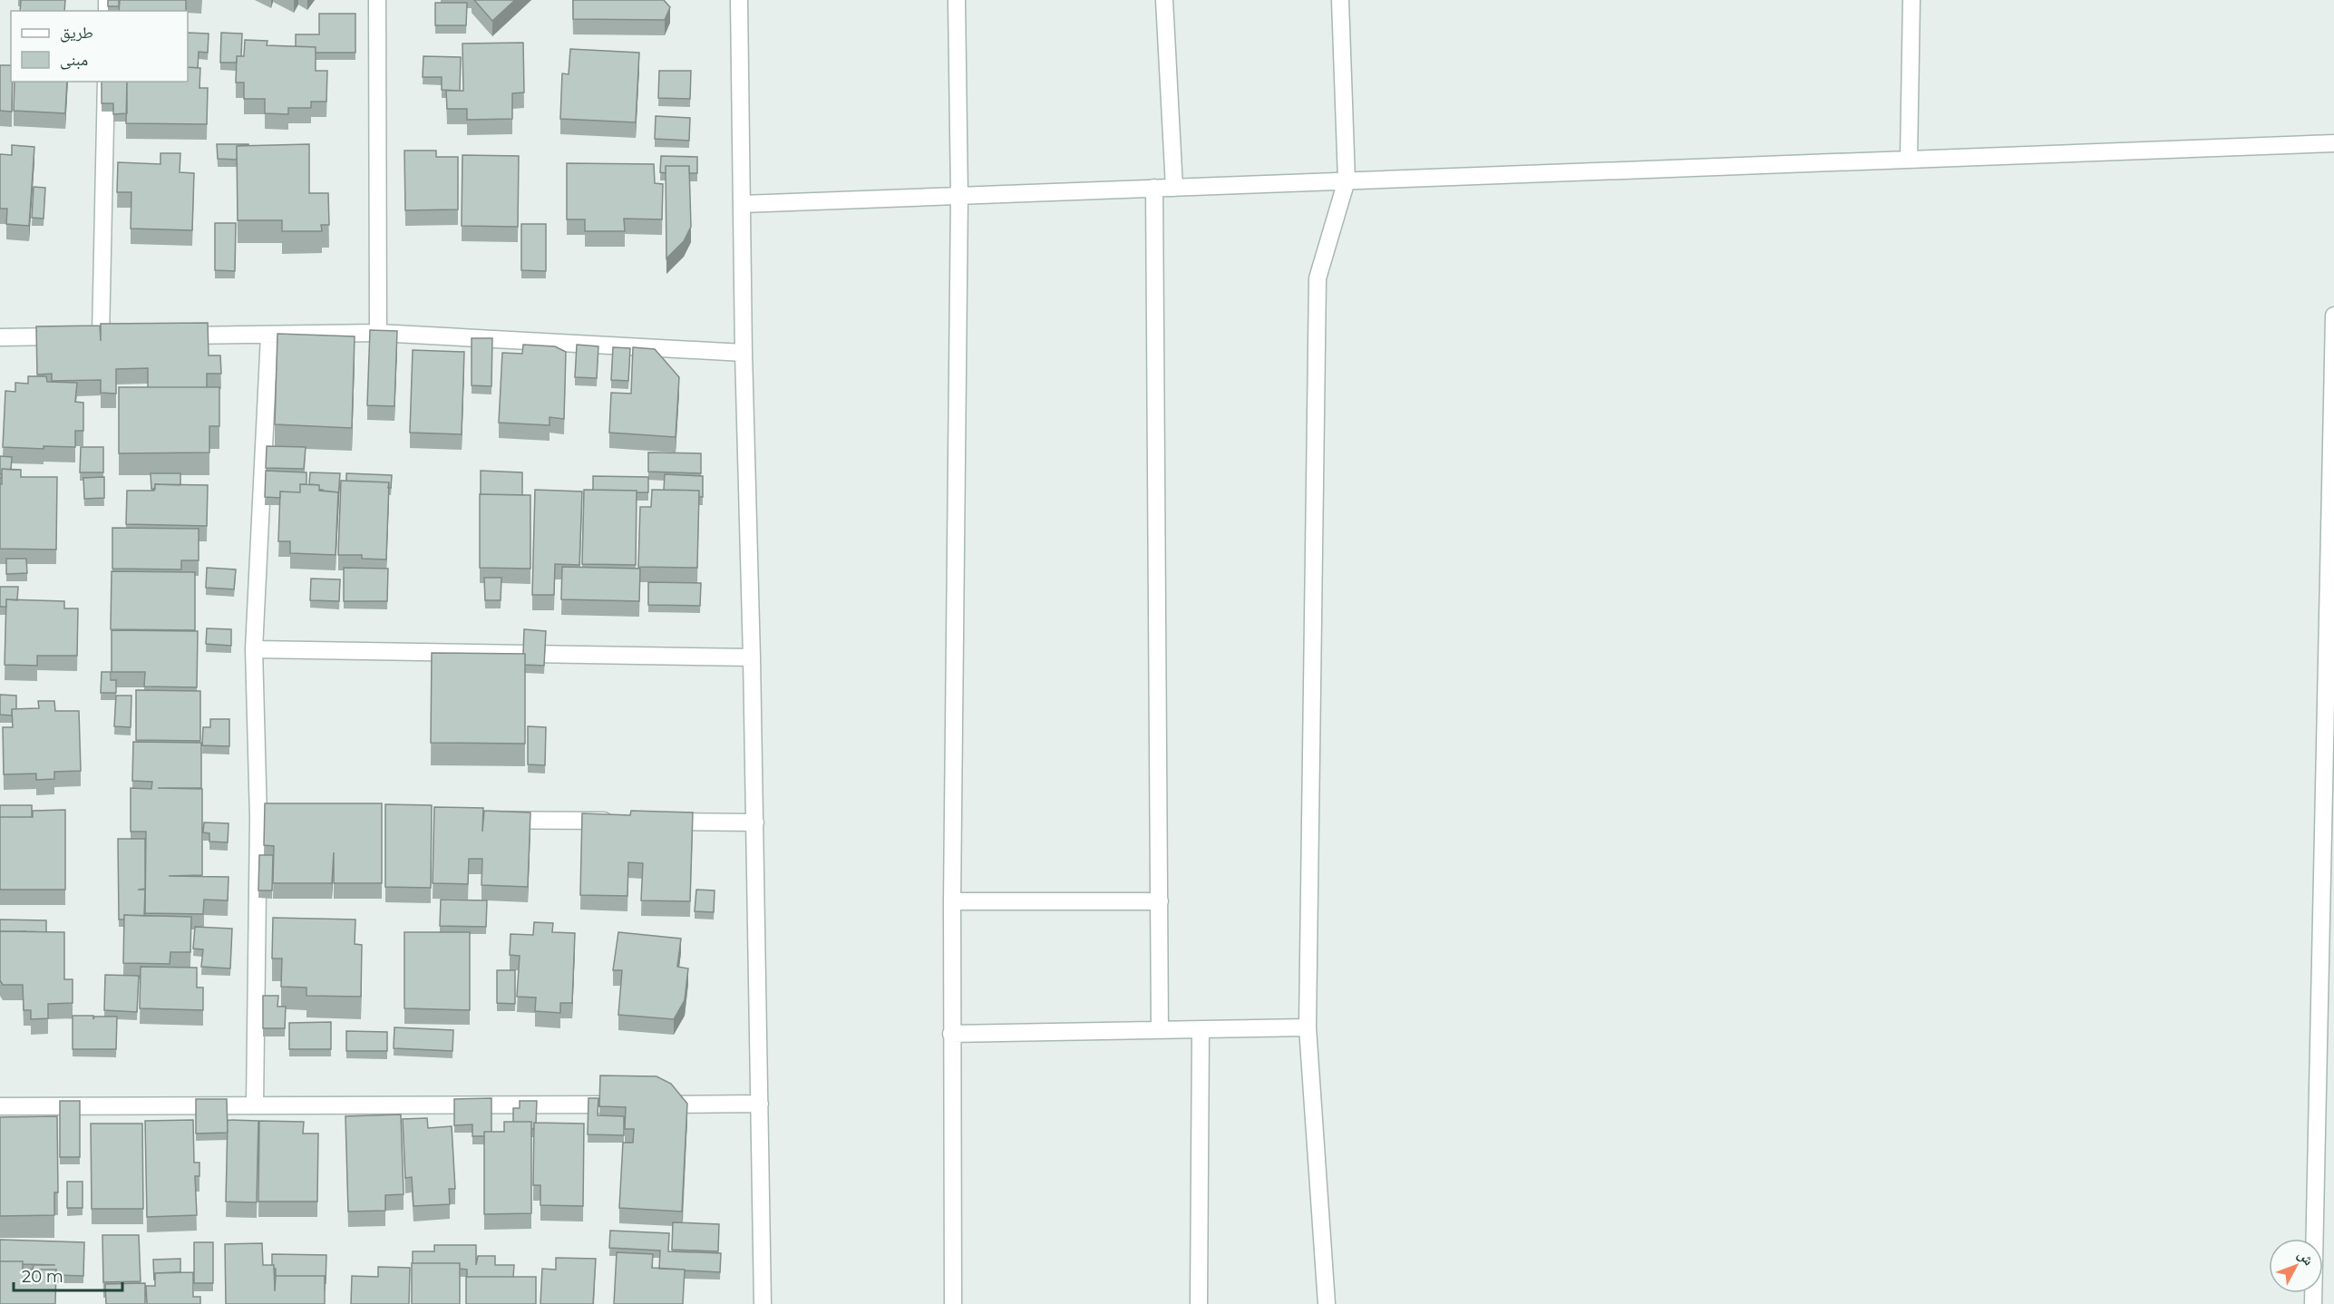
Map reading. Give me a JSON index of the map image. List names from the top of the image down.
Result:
{
  "legend": ["طريق", "مبنى"],
  "scale_bar": "20 m",
  "north": "top right"
}
